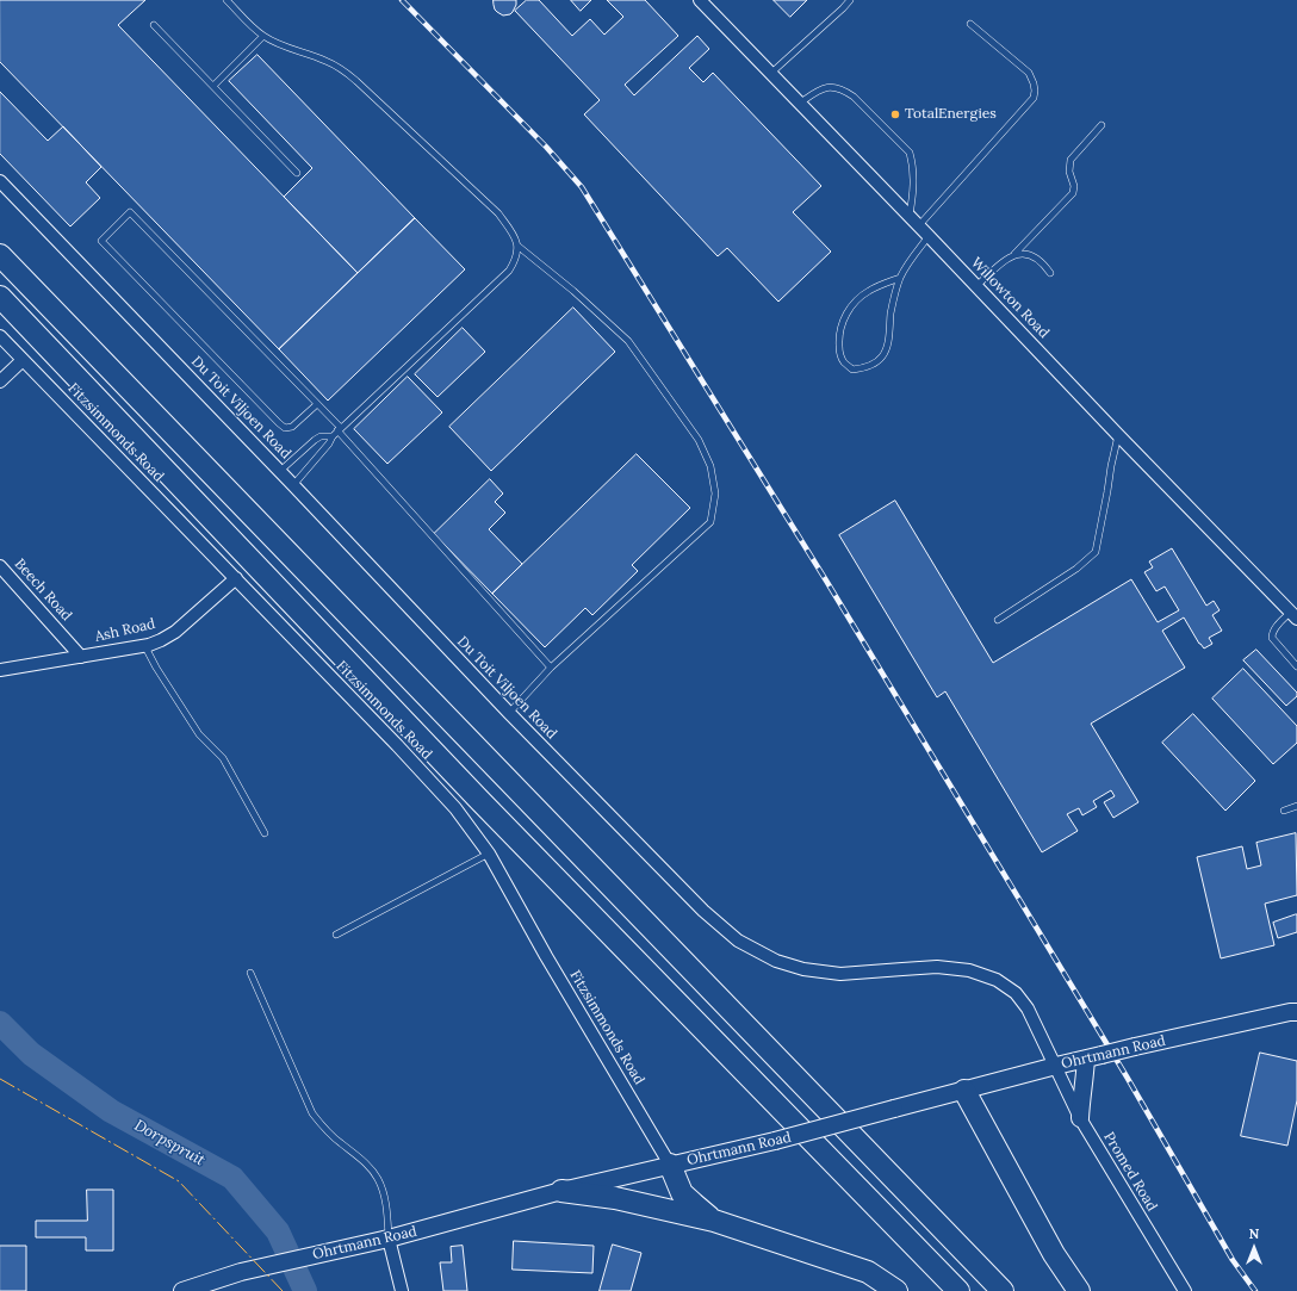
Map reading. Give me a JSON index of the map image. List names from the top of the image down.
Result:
{
  "streets": {
    "main road": ["Ohrtmann Road"],
    "street": [
      "Willowton Road",
      "Du Toit Viljoen Road",
      "Fitzsimmonds Road",
      "Beech Road",
      "Ash Road",
      "Promed Road"
    ]
  },
  "crossings": [
    ["Du Toit Viljoen Road", "Ohrtmann Road"],
    ["Du Toit Viljoen Road", "Promed Road"],
    ["Fitzsimmonds Road", "Ash Road"],
    ["Fitzsimmonds Road", "Ohrtmann Road"],
    ["Beech Road", "Ash Road"],
    ["Ohrtmann Road", "Promed Road"]
  ],
  "water": ["Dorpspruit"],
  "places": ["TotalEnergies"],
  "north": "top"
}
